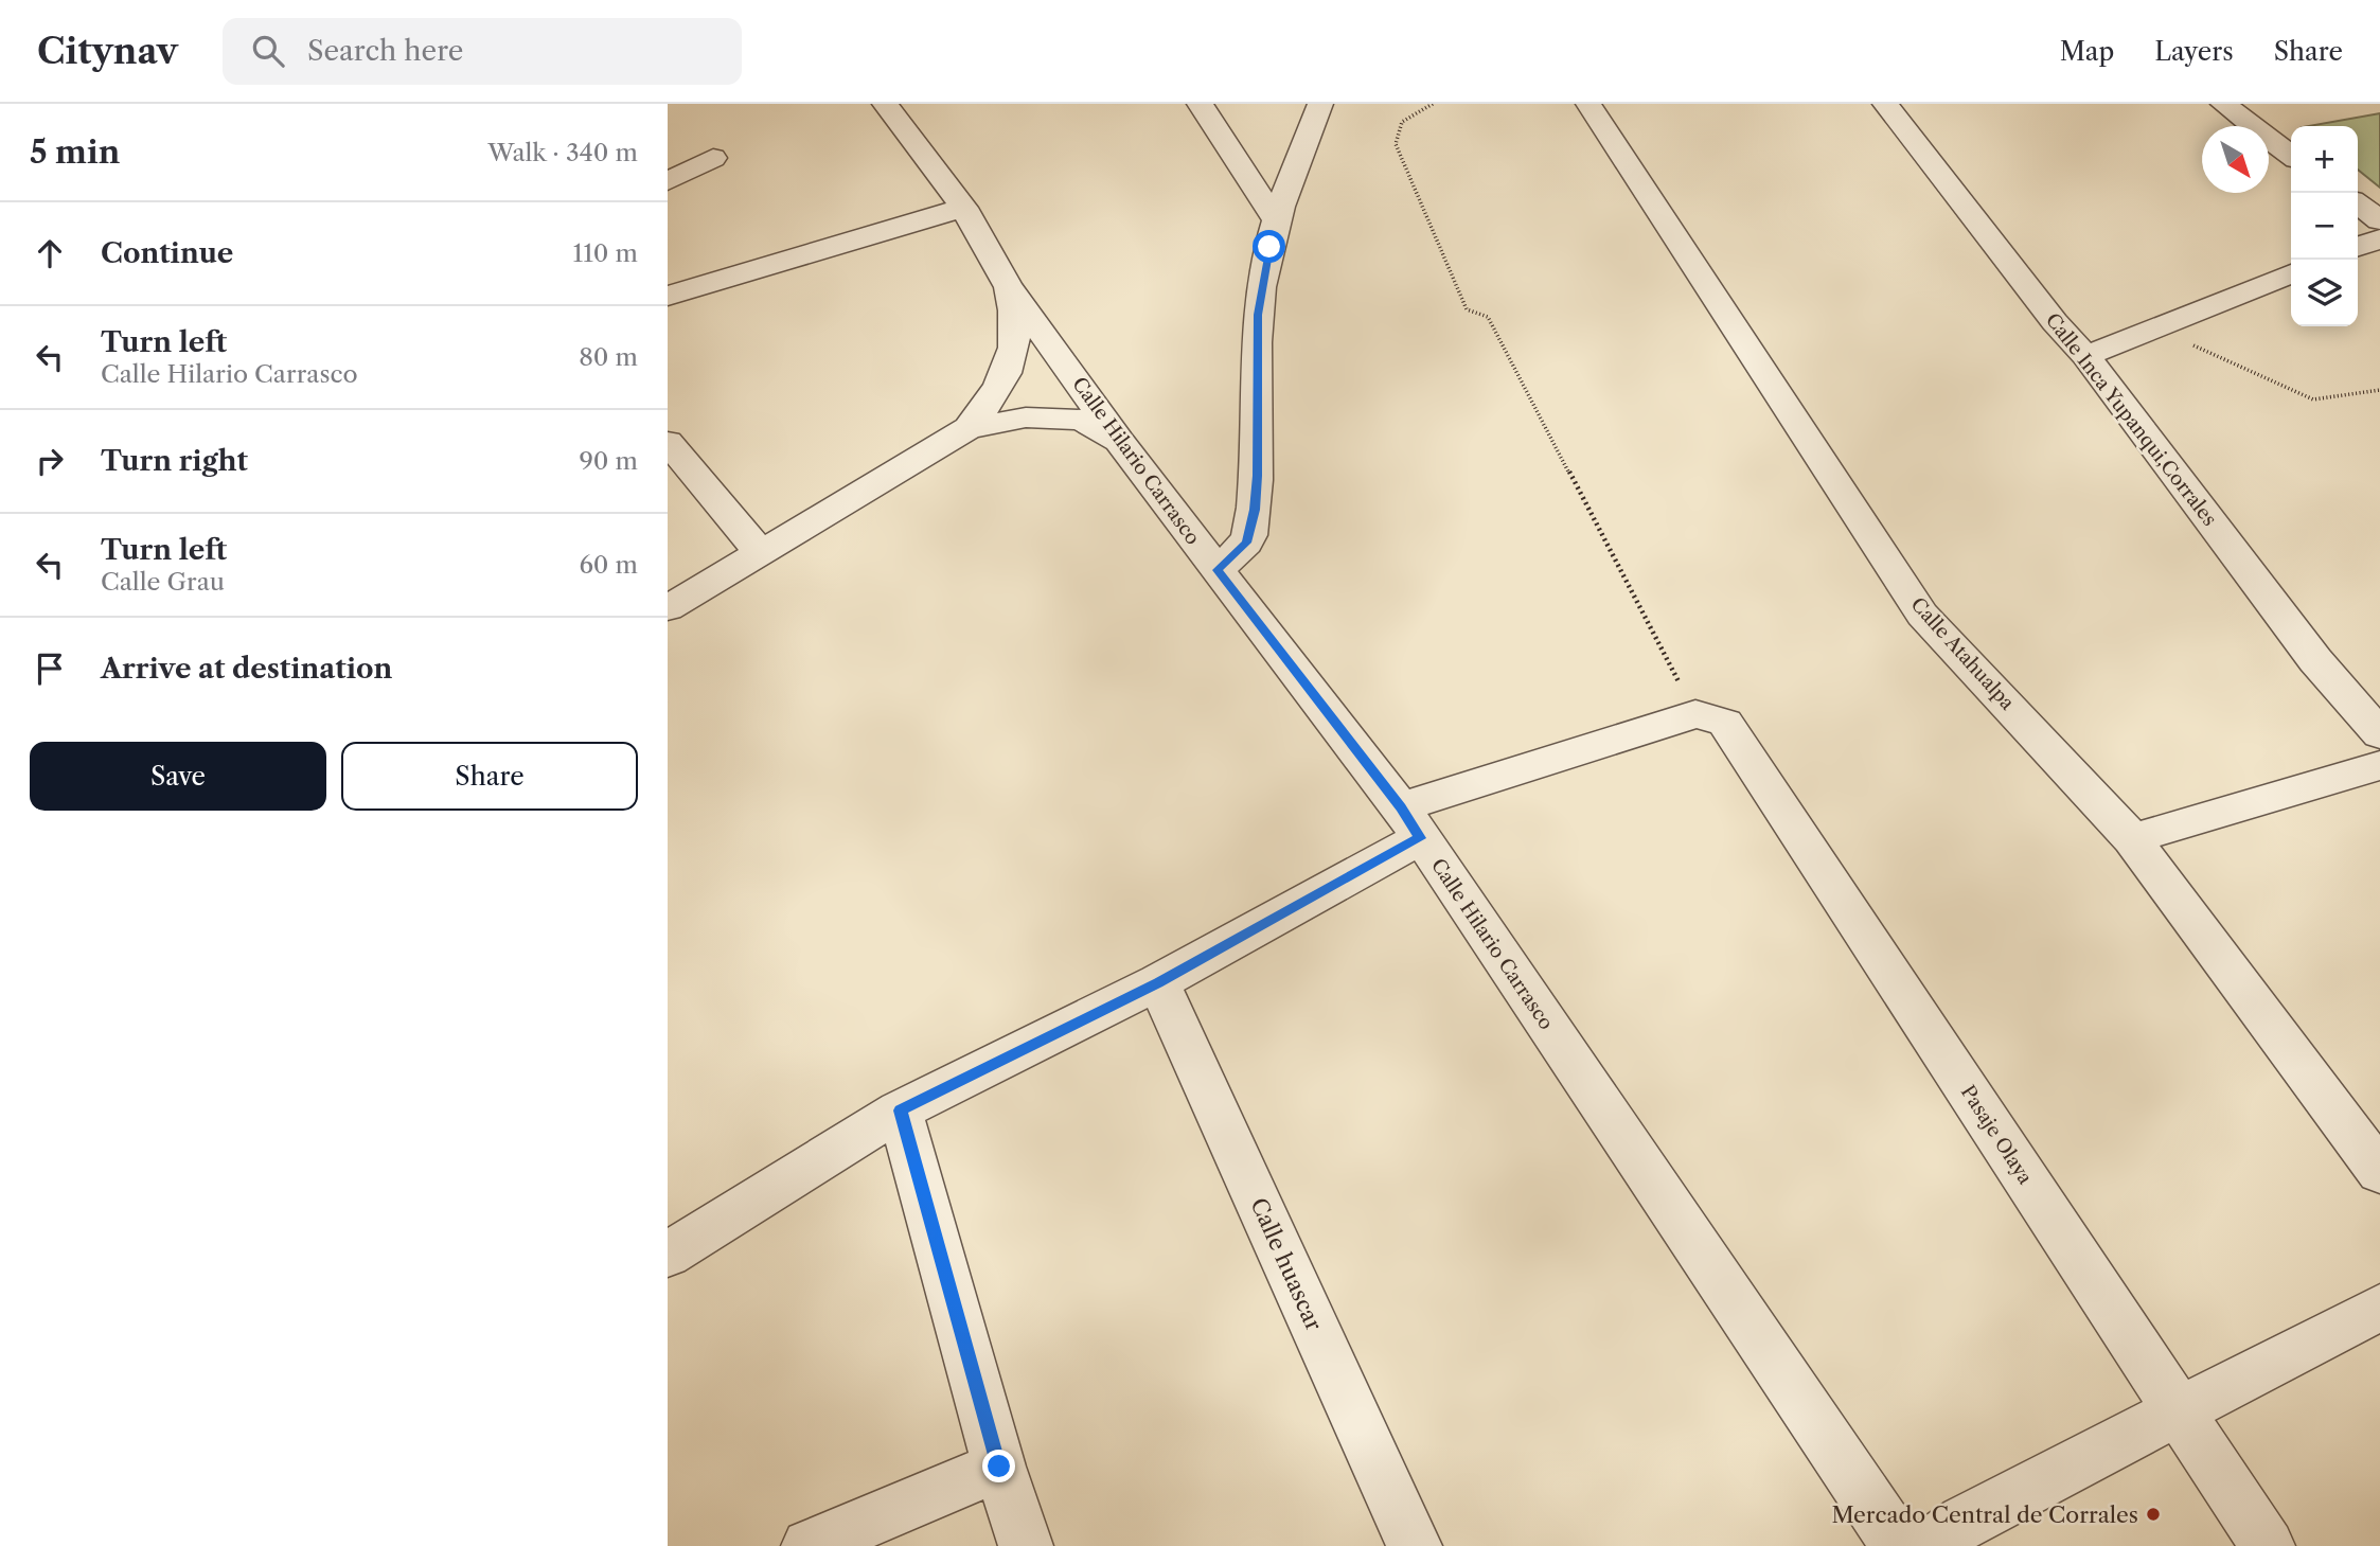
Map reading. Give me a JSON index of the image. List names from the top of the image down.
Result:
{
  "streets": {
    "street": [
      "Calle Inca Yupanqui,Corrales",
      "Calle Hilario Carrasco",
      "Calle Atahualpa",
      "Pasaje Olaya",
      "Calle huascar"
    ]
  },
  "places": ["Mercado Central de Corrales"],
  "north": "bottom right",
  "page": {
    "header": "Citynav",
    "search": "Search here",
    "nav": ["Map", "Layers", "Share"],
    "heading": ["5 min", "Walk · 340 m"],
    "map_buttons": ["+", "−"],
    "list": [
      ["Continue", "110 m"],
      ["Turn left", "Calle Hilario Carrasco", "80 m"],
      ["Turn right", "90 m"],
      ["Turn left", "Calle Grau", "60 m"],
      "Arrive at destination"
    ],
    "buttons": ["Save", "Share"]
  }
}
